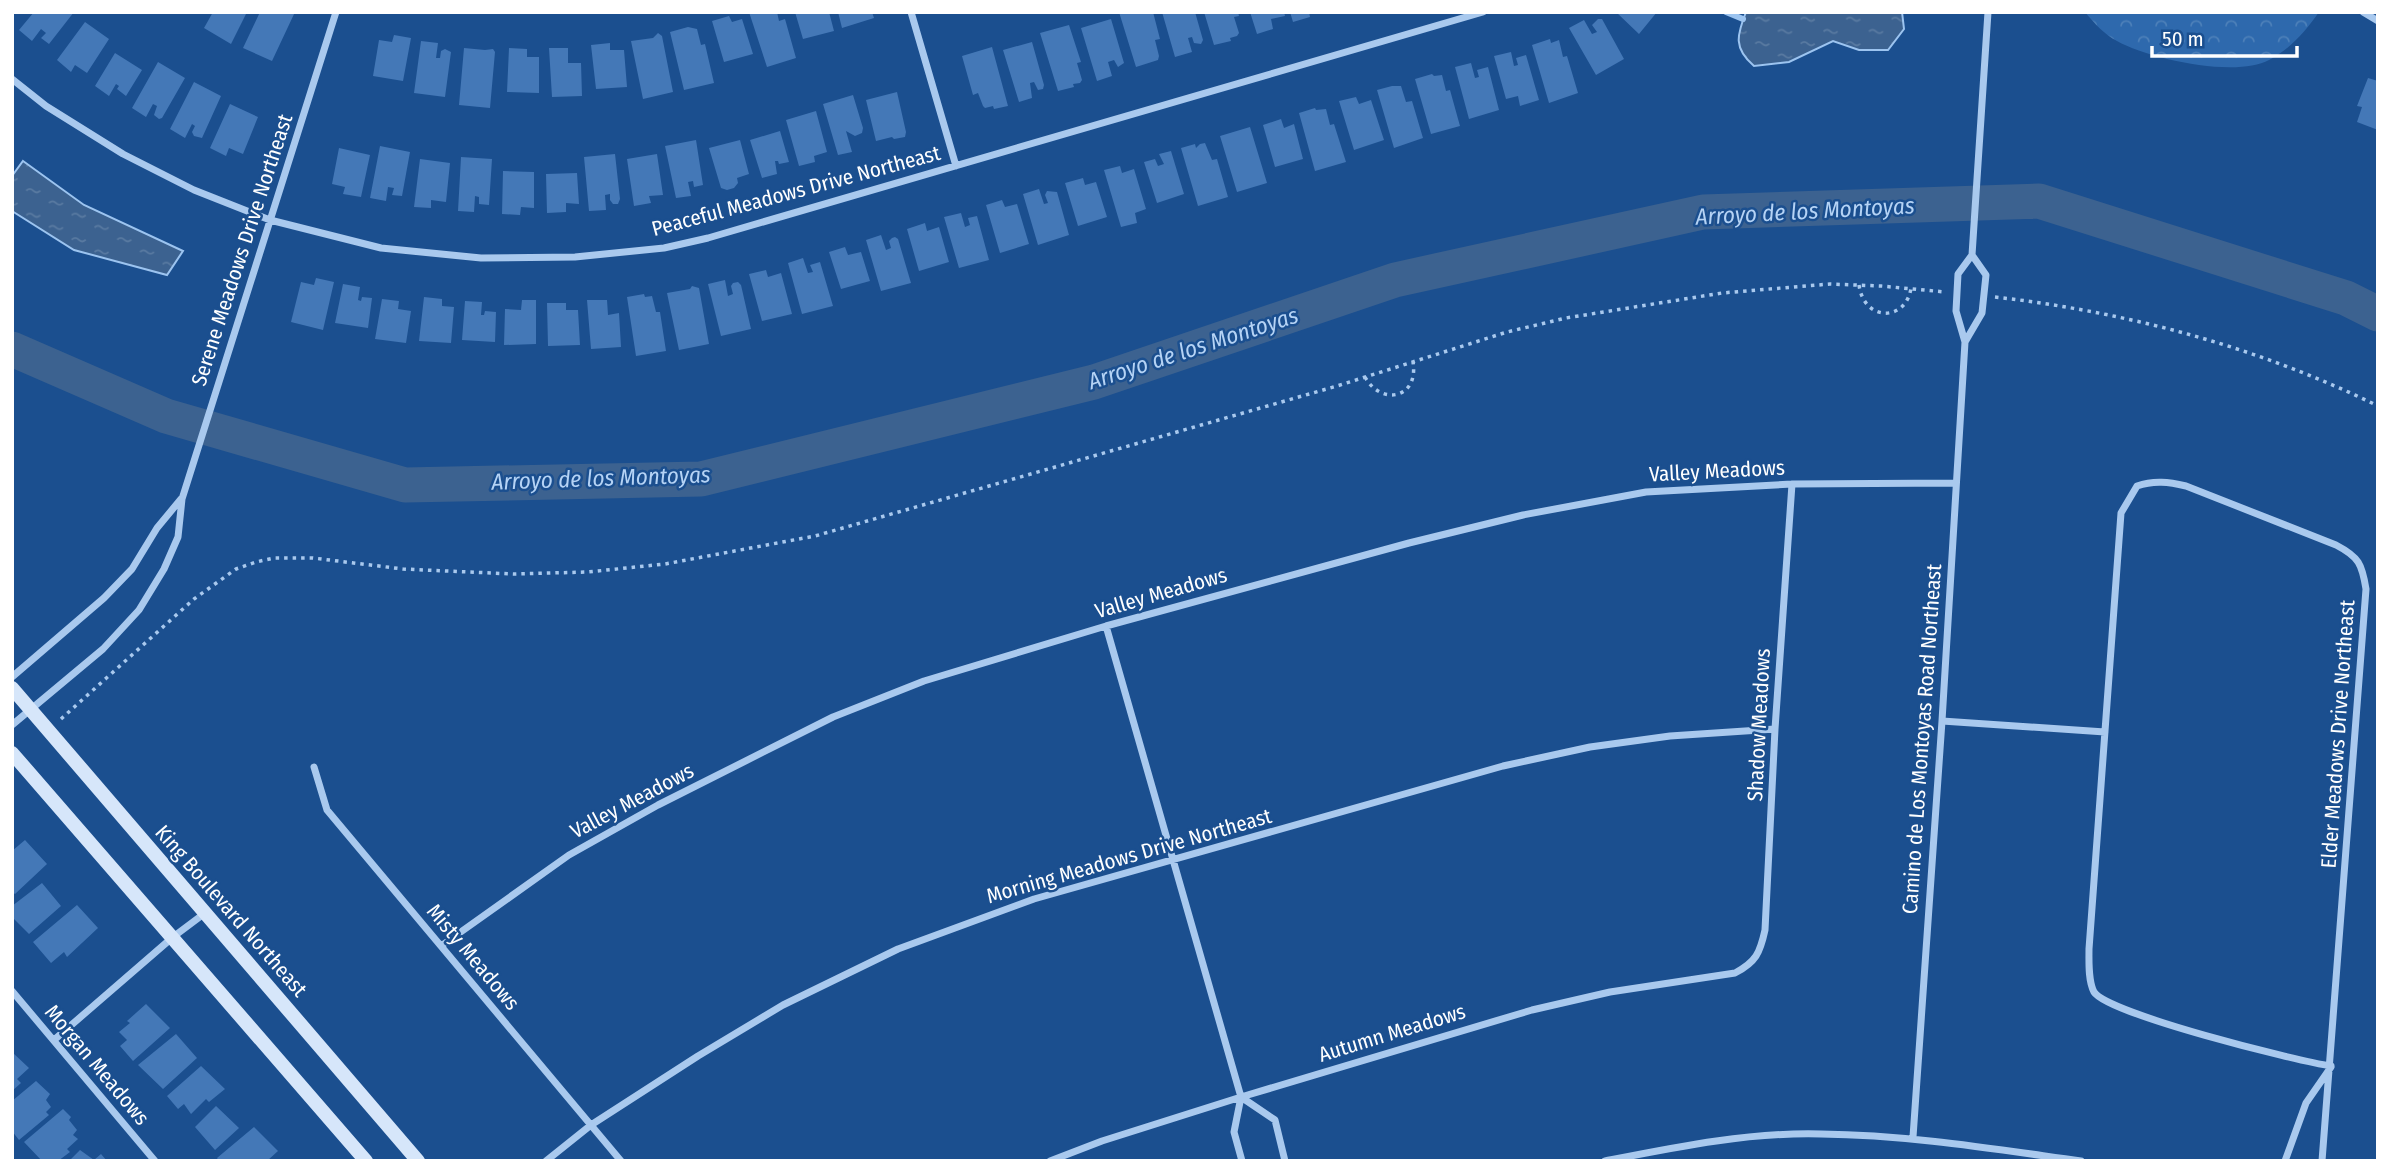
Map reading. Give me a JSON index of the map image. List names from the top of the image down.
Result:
{
  "streets": {
    "street": [
      "Peaceful Meadows Drive Northeast",
      "Serene Meadows Drive Northeast",
      "Valley Meadows",
      "Shadow Meadows",
      "Elder Meadows Drive Northeast",
      "Camino de Los Montoyas Road Northeast",
      "Morning Meadows Drive Northeast",
      "King Boulevard Northeast",
      "Misty Meadows",
      "Autumn Meadows",
      "Morgan Meadows"
    ]
  },
  "crossings": [
    ["Peaceful Meadows Drive Northeast", "Serene Meadows Drive Northeast"],
    ["Serene Meadows Drive Northeast", "King Boulevard Northeast"],
    ["Valley Meadows", "Shadow Meadows"],
    ["Valley Meadows", "Camino de Los Montoyas Road Northeast"],
    ["Valley Meadows", "Misty Meadows"],
    ["Shadow Meadows", "Morning Meadows Drive Northeast"],
    ["Shadow Meadows", "Autumn Meadows"],
    ["Morning Meadows Drive Northeast", "Misty Meadows"]
  ],
  "water": ["Arroyo de los Montoyas"],
  "scale_bar": "50 m"
}
